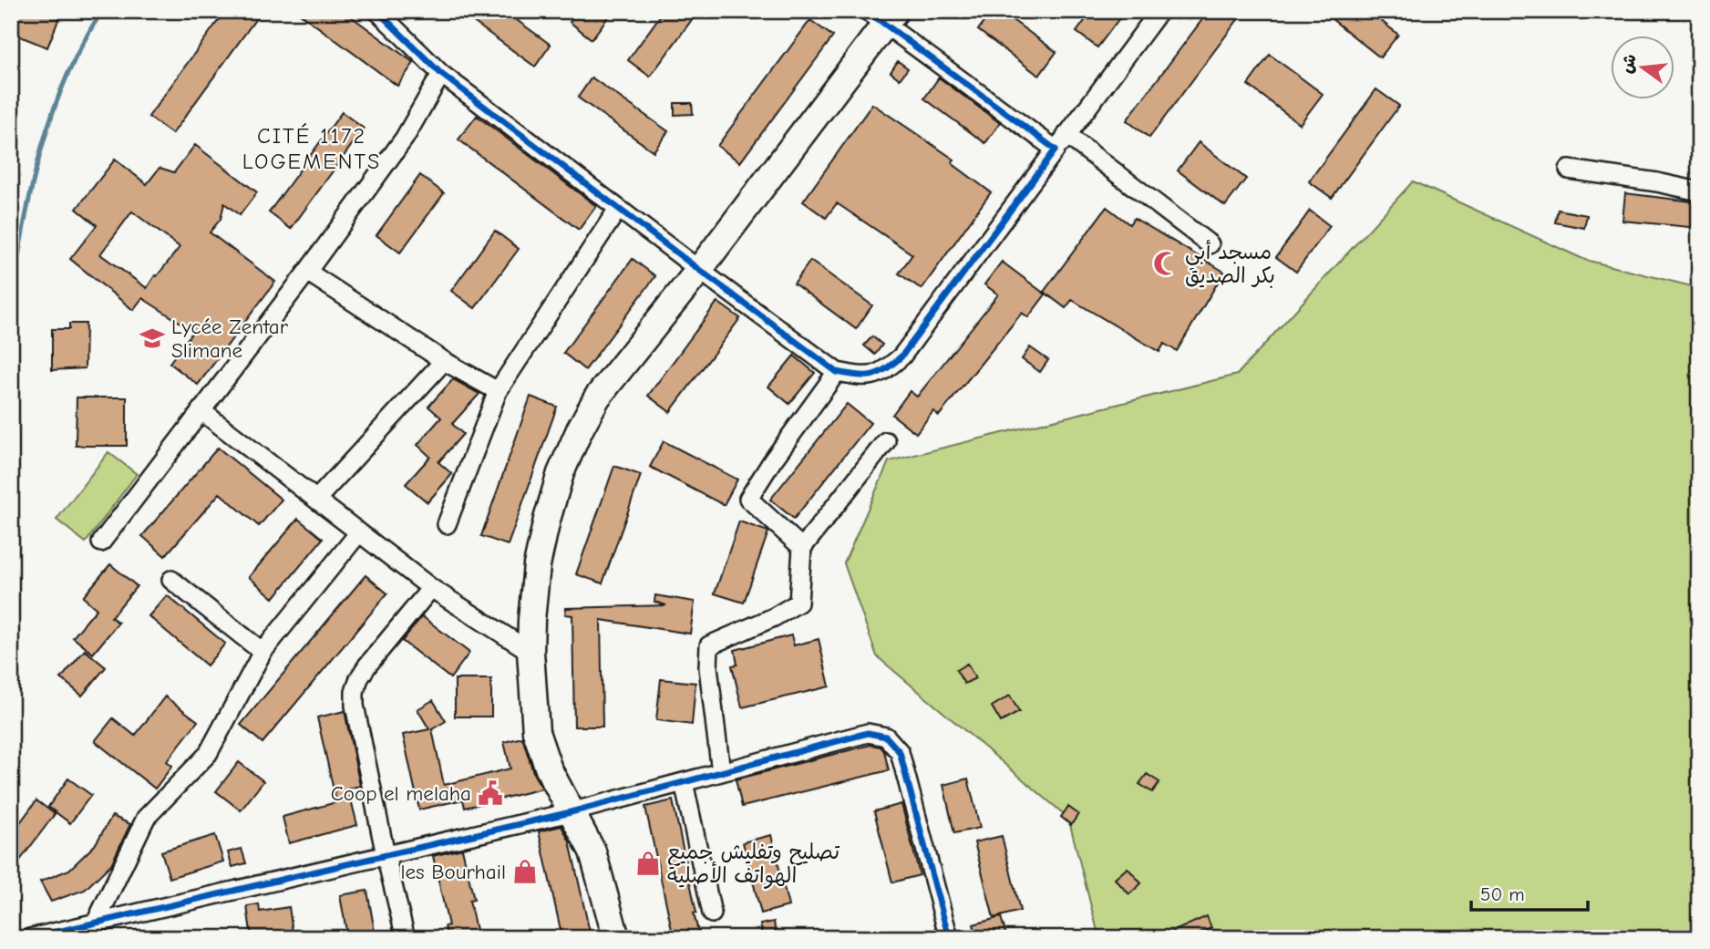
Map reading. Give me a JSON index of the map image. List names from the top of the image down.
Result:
{
  "districts": ["CITÉ 1172 LOGEMENTS"],
  "places": {
    "mosque": ["مسجد أبي بكر الصديق"],
    "school or university": ["Lycée Zentar Slimane"],
    "public building": ["Coop el melaha"],
    "shop": ["تصليح وتفليش جميع الهواتف الأصلية", "les Bourhail"]
  },
  "scale_bar": "50 m",
  "north": "left"
}
